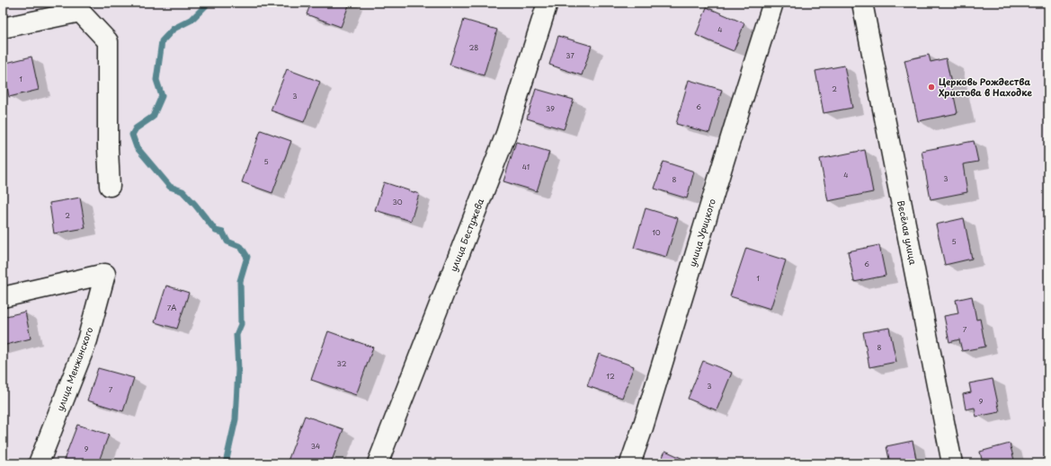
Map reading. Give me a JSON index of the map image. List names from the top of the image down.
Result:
{
  "streets": {
    "street": [
      "улица Урицкого",
      "Весёлая улица",
      "улица Бестужева",
      "улица Менжинского"
    ]
  },
  "places": ["Церковь Рождества Христова в Находке"],
  "house_numbers": [
    "4",
    "28",
    "37",
    "1",
    "2",
    "3",
    "6",
    "39",
    "5",
    "41",
    "4",
    "3",
    "8",
    "30",
    "2",
    "10",
    "5",
    "6",
    "1",
    "7А",
    "7",
    "8",
    "32",
    "12",
    "3",
    "7",
    "9",
    "34",
    "9"
  ]
}
